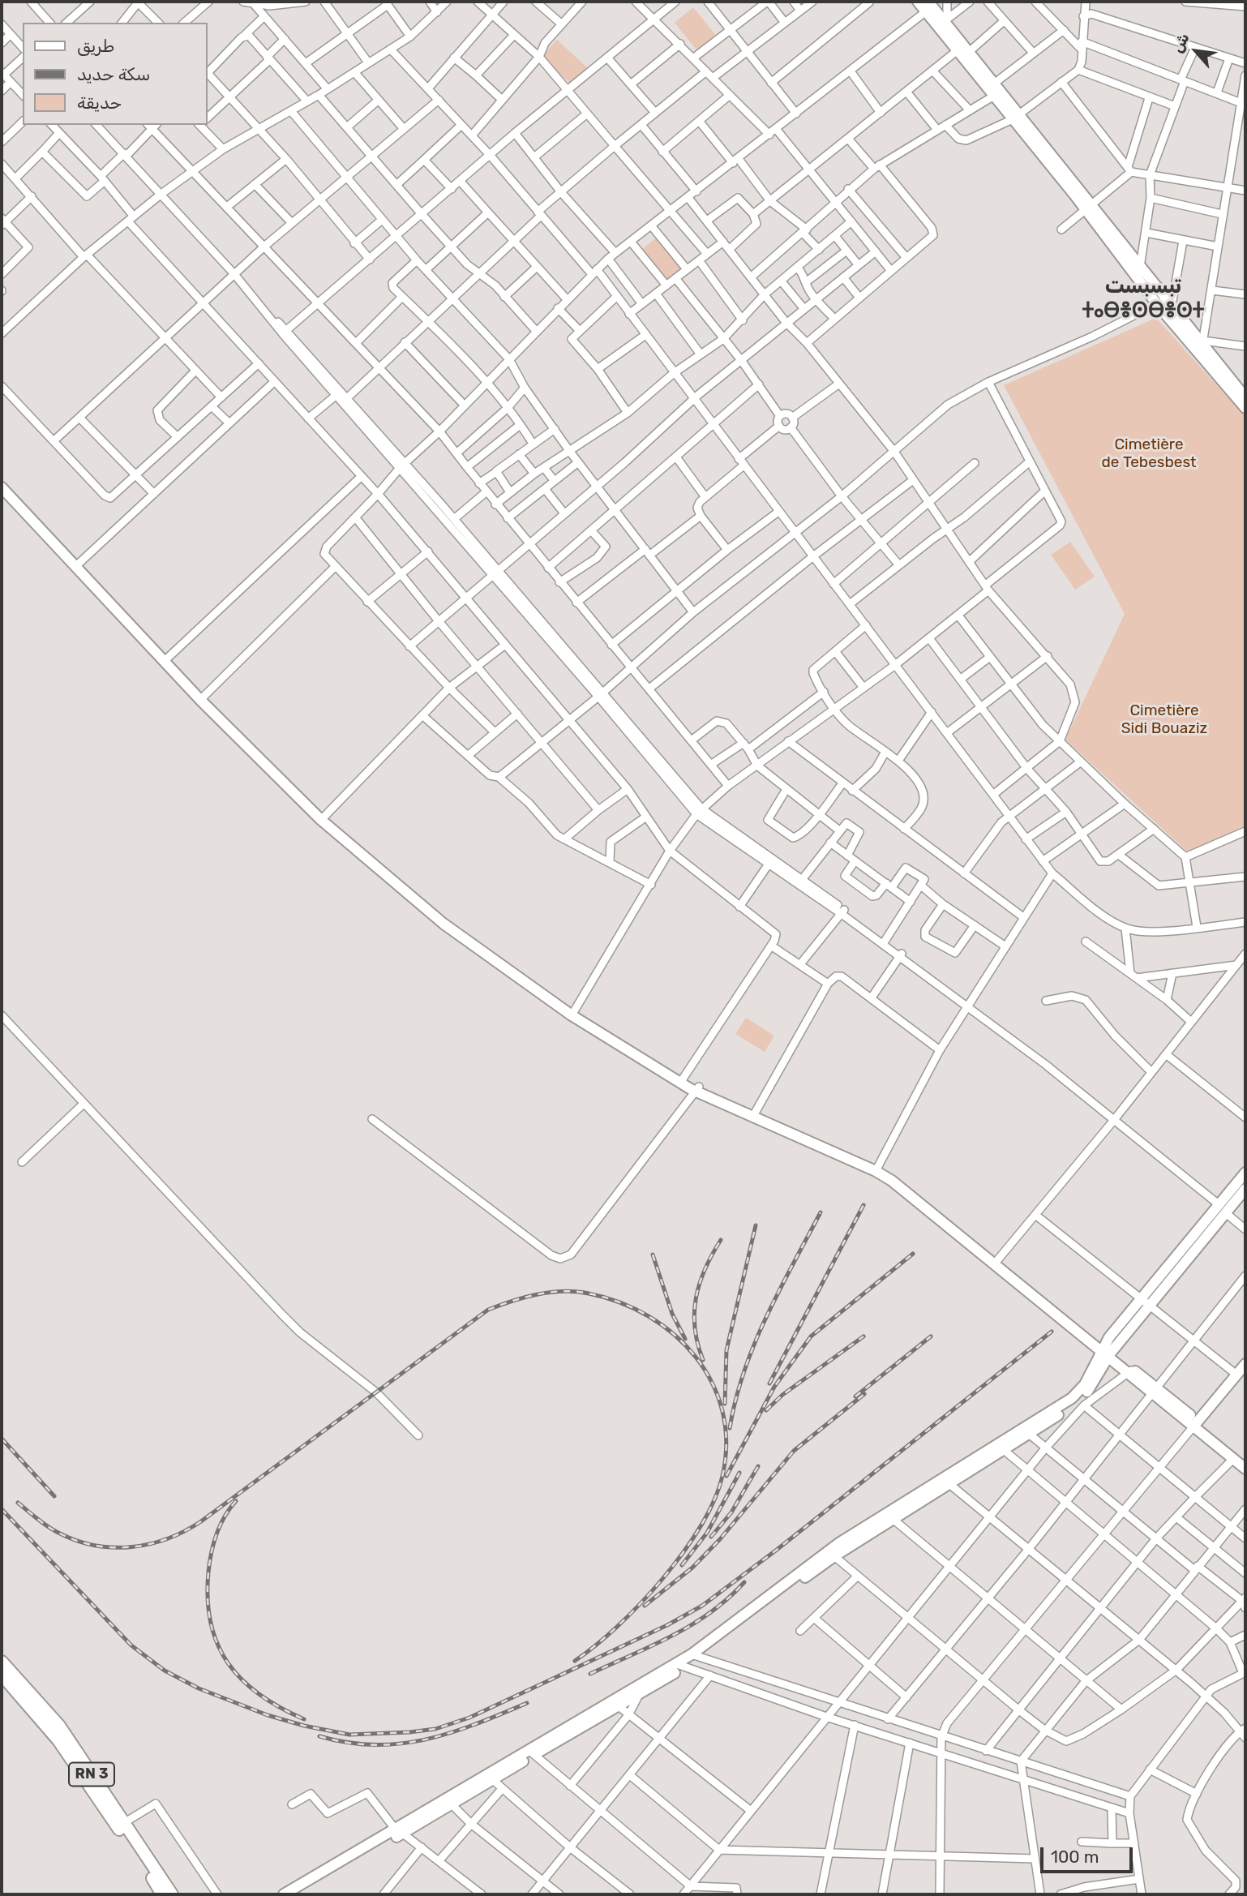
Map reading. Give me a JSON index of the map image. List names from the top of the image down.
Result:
{
  "streets": {
    "highway": ["RN 3"]
  },
  "districts": ["تبسبست ⵜⴰⴱⴻⵙⴱⴻⵙⵜ"],
  "parks": ["Cimetière de Tebesbest", "Cimetière Sidi Bouaziz"],
  "legend": ["طريق", "سكة حديد", "حديقة"],
  "scale_bar": "100 m",
  "north": "top left"
}
